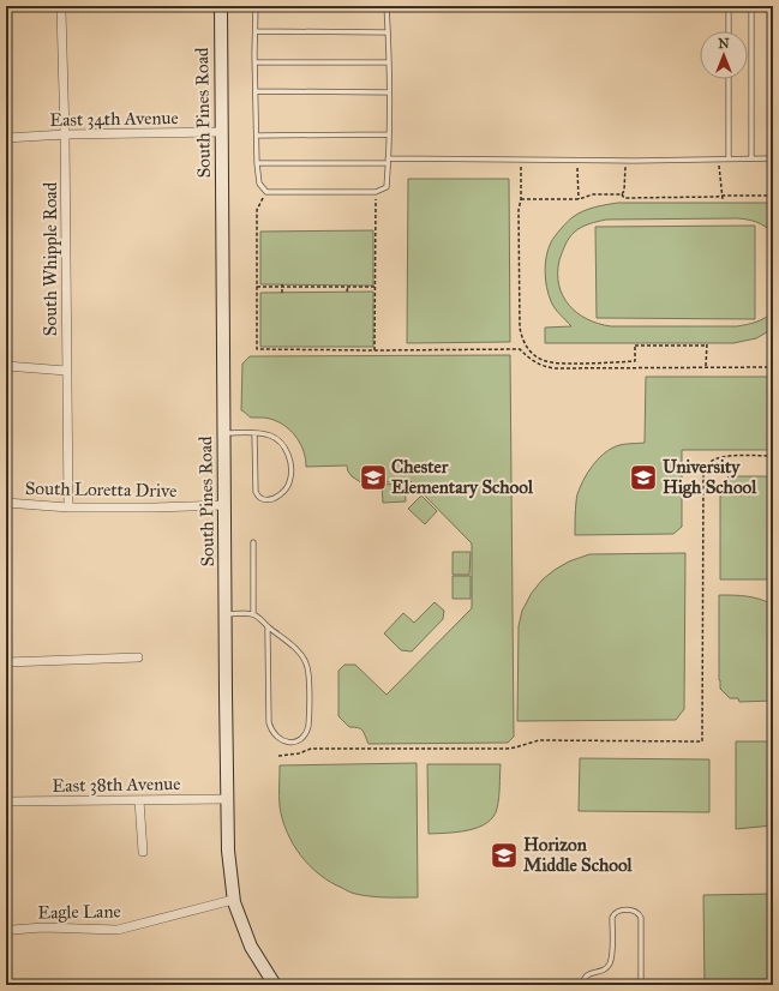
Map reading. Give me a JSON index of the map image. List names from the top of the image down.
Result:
{
  "streets": {
    "street": [
      "South Pines Road",
      "East 34th Avenue",
      "South Whipple Road",
      "South Loretta Drive",
      "East 38th Avenue",
      "Eagle Lane"
    ]
  },
  "crossings": [
    ["South Pines Road", "East 34th Avenue"],
    ["South Pines Road", "South Loretta Drive"],
    ["South Pines Road", "East 38th Avenue"],
    ["South Pines Road", "Eagle Lane"],
    ["East 34th Avenue", "South Whipple Road"],
    ["South Whipple Road", "South Loretta Drive"]
  ],
  "places": {
    "school or university": ["Chester Elementary School", "University High School", "Horizon Middle School"]
  },
  "north": "top"
}
